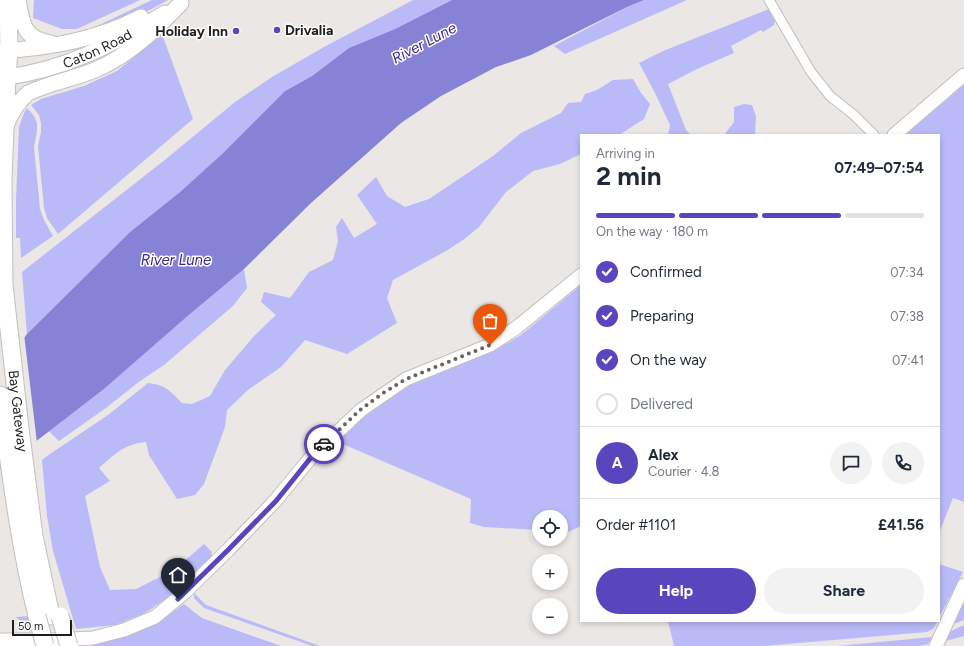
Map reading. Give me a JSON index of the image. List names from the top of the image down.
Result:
{
  "streets": {
    "highway": ["Bay Gateway"],
    "main road": ["Caton Road"]
  },
  "crossings": [
    ["Caton Road", "Bay Gateway"]
  ],
  "water": ["River Lune"],
  "places": ["Drivalia", "Holiday Inn"],
  "scale_bar": "50 m",
  "page": {
    "heading": ["2 min", "Arriving in", "07:49–07:54"],
    "panel": [
      "Alex",
      "Courier · 4.8",
      "Order #1101",
      "£41.56"
    ],
    "bar": "On the way · 180 m",
    "list": [
      ["Confirmed", "07:34"],
      ["Preparing", "07:38"],
      ["On the way", "07:41"],
      "Delivered"
    ],
    "round": "A",
    "map_buttons": ["+", "−"],
    "buttons": ["Help", "Share"],
    "scale": "50 m"
  }
}
